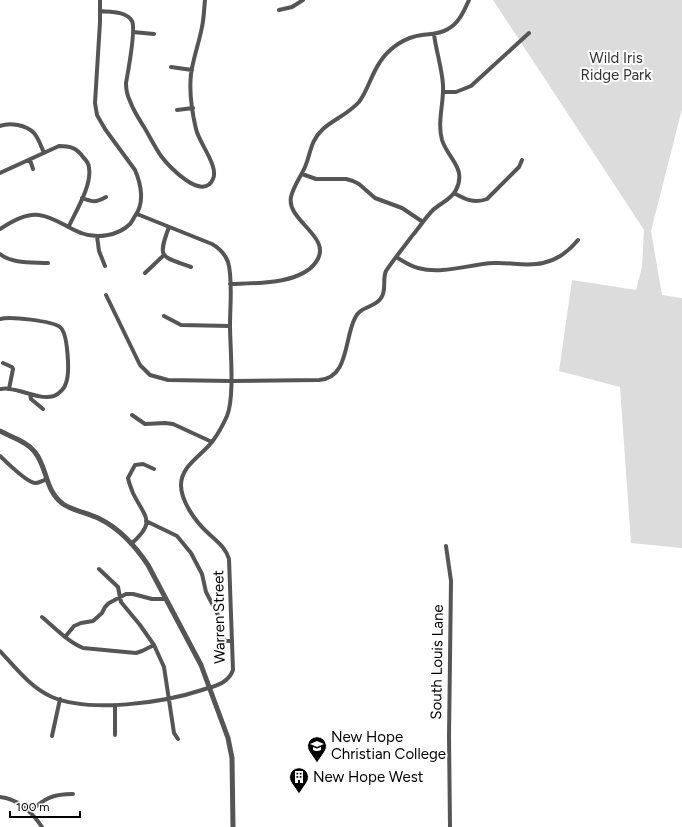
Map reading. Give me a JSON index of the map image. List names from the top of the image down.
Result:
{
  "streets": {
    "street": ["Warren Street", "South Louis Lane"]
  },
  "parks": ["Wild Iris Ridge Park"],
  "places": {
    "school or university": ["New Hope Christian College"],
    "building": ["New Hope West"]
  },
  "scale_bar": "100 m"
}
